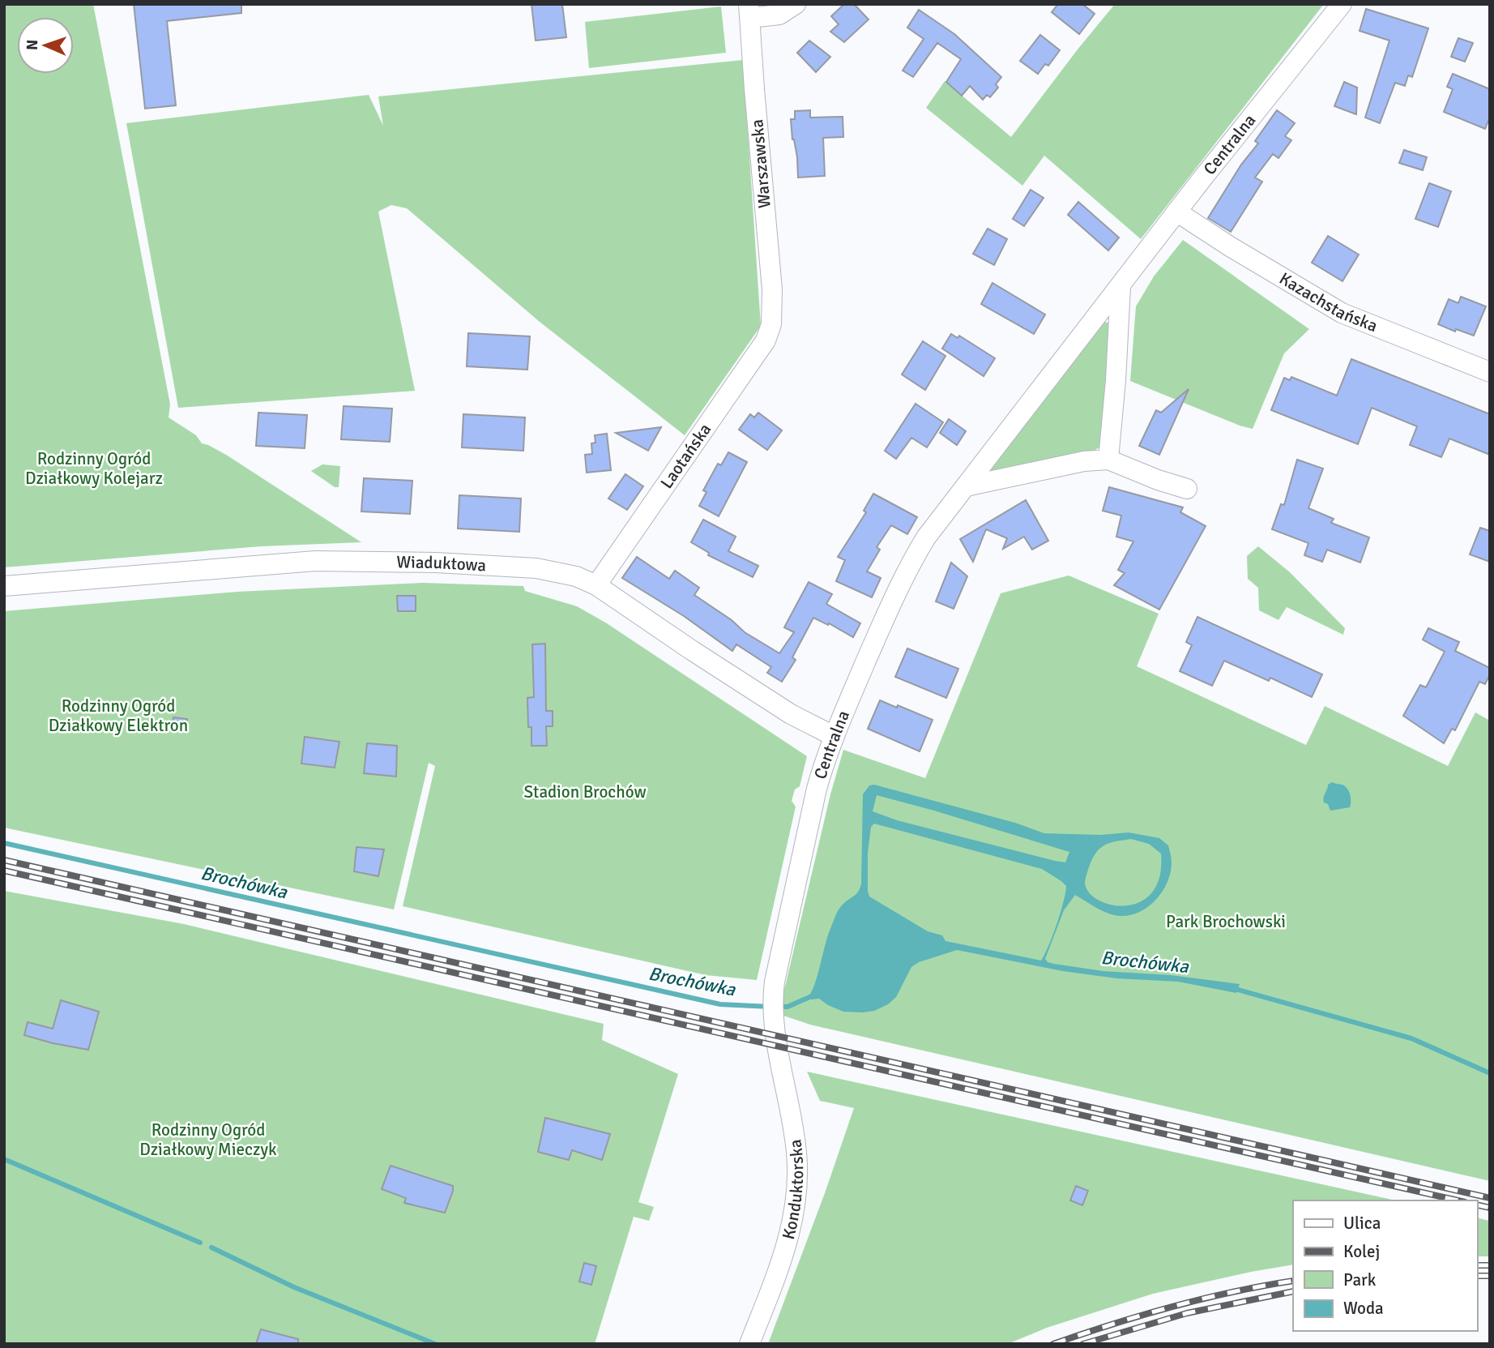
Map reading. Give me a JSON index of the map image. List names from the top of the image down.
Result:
{
  "streets": {
    "street": [
      "Centralna",
      "Warszawska",
      "Kazachstańska",
      "Laotańska",
      "Wiaduktowa",
      "Konduktorska"
    ]
  },
  "crossings": [
    ["Centralna", "Kazachstańska"],
    ["Centralna", "Wiaduktowa"],
    ["Centralna", "Konduktorska"],
    ["Warszawska", "Laotańska"],
    ["Laotańska", "Wiaduktowa"]
  ],
  "water": ["Brochówka"],
  "parks": [
    "Rodzinny Ogród Działkowy Kolejarz",
    "Rodzinny Ogród Działkowy Elektron",
    "Stadion Brochów",
    "Park Brochowski",
    "Rodzinny Ogród Działkowy Mieczyk"
  ],
  "legend": [
    "Ulica",
    "Kolej",
    "Park",
    "Woda"
  ],
  "north": "left"
}
